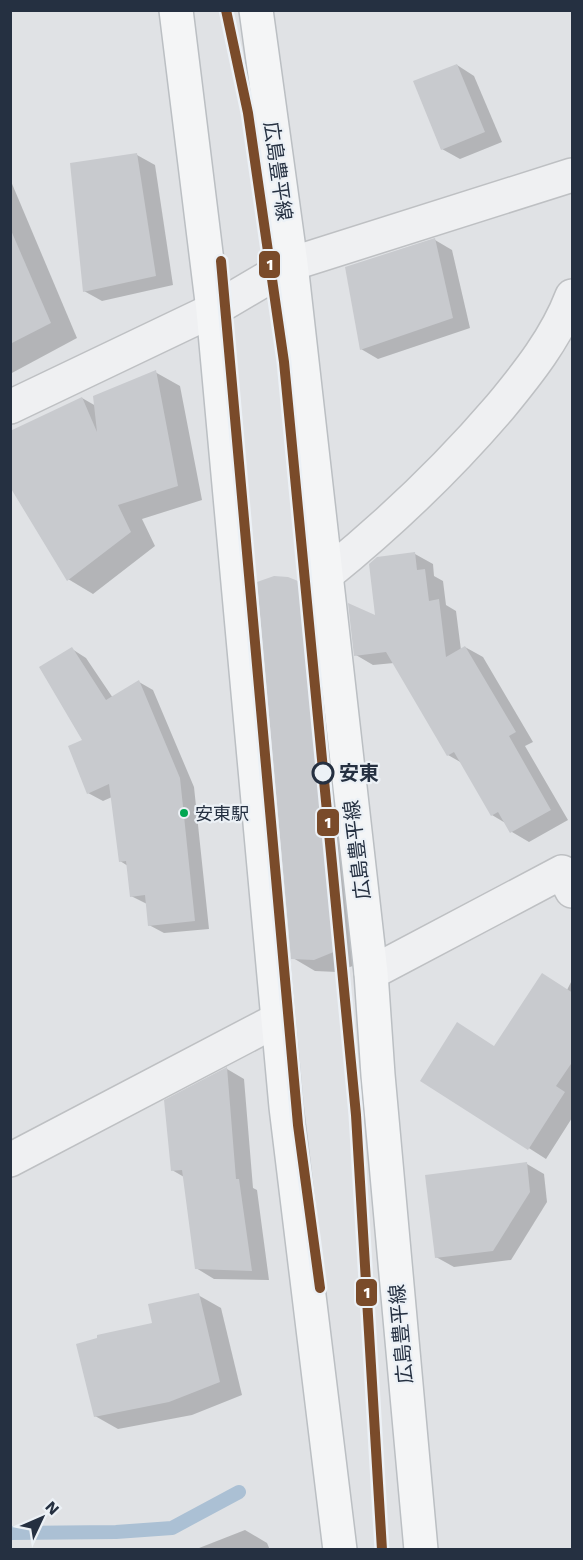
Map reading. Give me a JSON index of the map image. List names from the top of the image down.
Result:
{
  "streets": {
    "main road": ["広島豊平線"]
  },
  "places": ["安東", "安東駅"],
  "lines": ["transit line 1"],
  "north": "top right"
}
